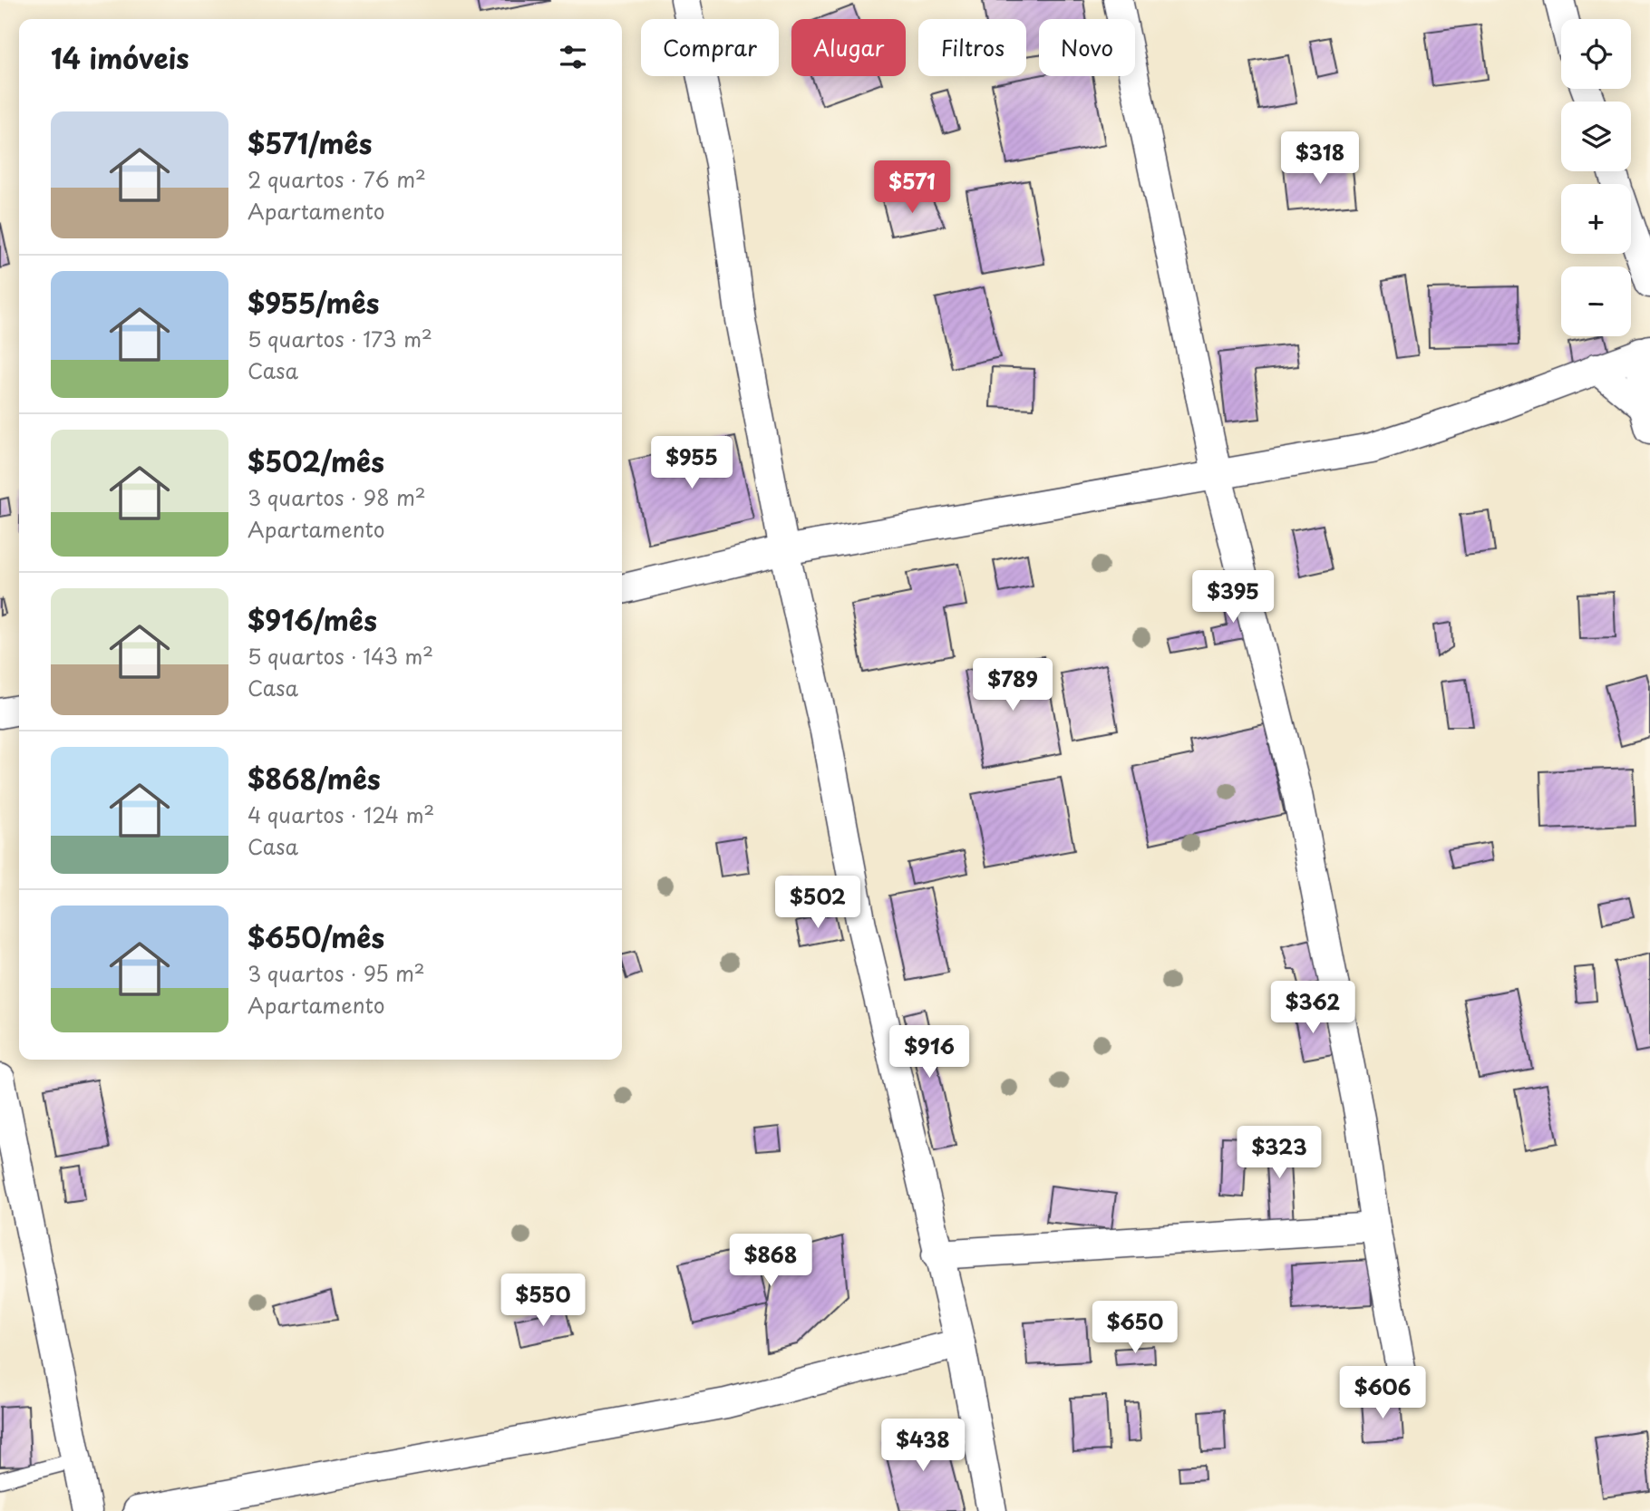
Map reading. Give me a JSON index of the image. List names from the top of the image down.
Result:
{
  "page": {
    "map_buttons": ["+", "−"],
    "chip": [
      "Comprar",
      "Alugar",
      "Filtros",
      "Novo"
    ],
    "heading": "14 imóveis",
    "list": [
      {
        "name": "$571/mês",
        "note": "2 quartos · 76 m² · Apartamento"
      },
      {
        "name": "$955/mês",
        "note": "5 quartos · 173 m² · Casa"
      },
      {
        "name": "$502/mês",
        "note": "3 quartos · 98 m² · Apartamento"
      },
      {
        "name": "$916/mês",
        "note": "5 quartos · 143 m² · Casa"
      },
      {
        "name": "$868/mês",
        "note": "4 quartos · 124 m² · Casa"
      },
      {
        "name": "$650/mês",
        "note": "3 quartos · 95 m² · Apartamento"
      }
    ],
    "price": [
      "$318",
      "$571",
      "$955",
      "$395",
      "$789",
      "$502",
      "$362",
      "$916",
      "$323",
      "$868",
      "$550",
      "$650",
      "$606",
      "$438"
    ]
  }
}
